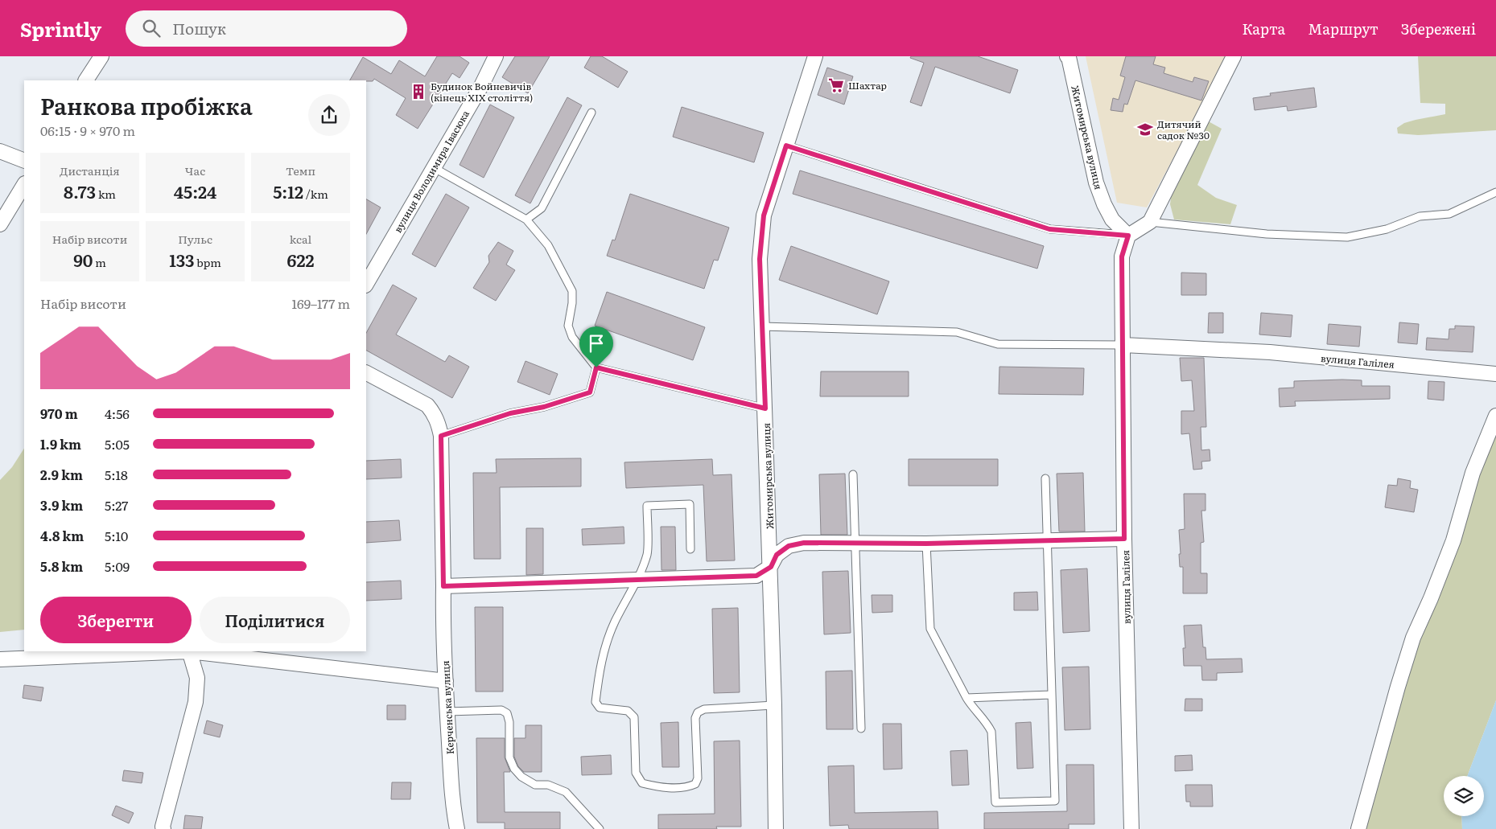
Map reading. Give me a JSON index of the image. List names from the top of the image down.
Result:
{
  "streets": {
    "street": [
      "Житомирська вулиця",
      "вулиця Володимира Івасюка",
      "вулиця Галілея",
      "Керченська вулиця"
    ]
  },
  "crossings": [
    ["Житомирська вулиця", "вулиця Галілея"]
  ],
  "places": {
    "supermarket": ["Шахтар"],
    "building": ["Будинок Войневичів (кінець ХІХ століття)"],
    "school or university": ["Дитячий садок №30"]
  },
  "page": {
    "header": "Sprintly",
    "search": "Пошук",
    "nav": ["Карта", "Маршрут", "Збережені"],
    "heading": ["Ранкова пробіжка", "06:15 · 9 × 970 m"],
    "stats": [
      ["Дистанція", "8.73 km"],
      ["Час", "45:24"],
      ["Темп", "5:12 /km"],
      ["Набір висоти", "90 m"],
      ["Пульс", "133 bpm"],
      ["kcal", "622"]
    ],
    "chart": ["Набір висоти", "169–177 m"],
    "list": [
      {
        "name": "970 m",
        "note": "4:56"
      },
      {
        "name": "1.9 km",
        "note": "5:05"
      },
      {
        "name": "2.9 km",
        "note": "5:18"
      },
      {
        "name": "3.9 km",
        "note": "5:27"
      },
      {
        "name": "4.8 km",
        "note": "5:10"
      },
      {
        "name": "5.8 km",
        "note": "5:09"
      }
    ],
    "buttons": ["Зберегти", "Поділитися"]
  }
}
